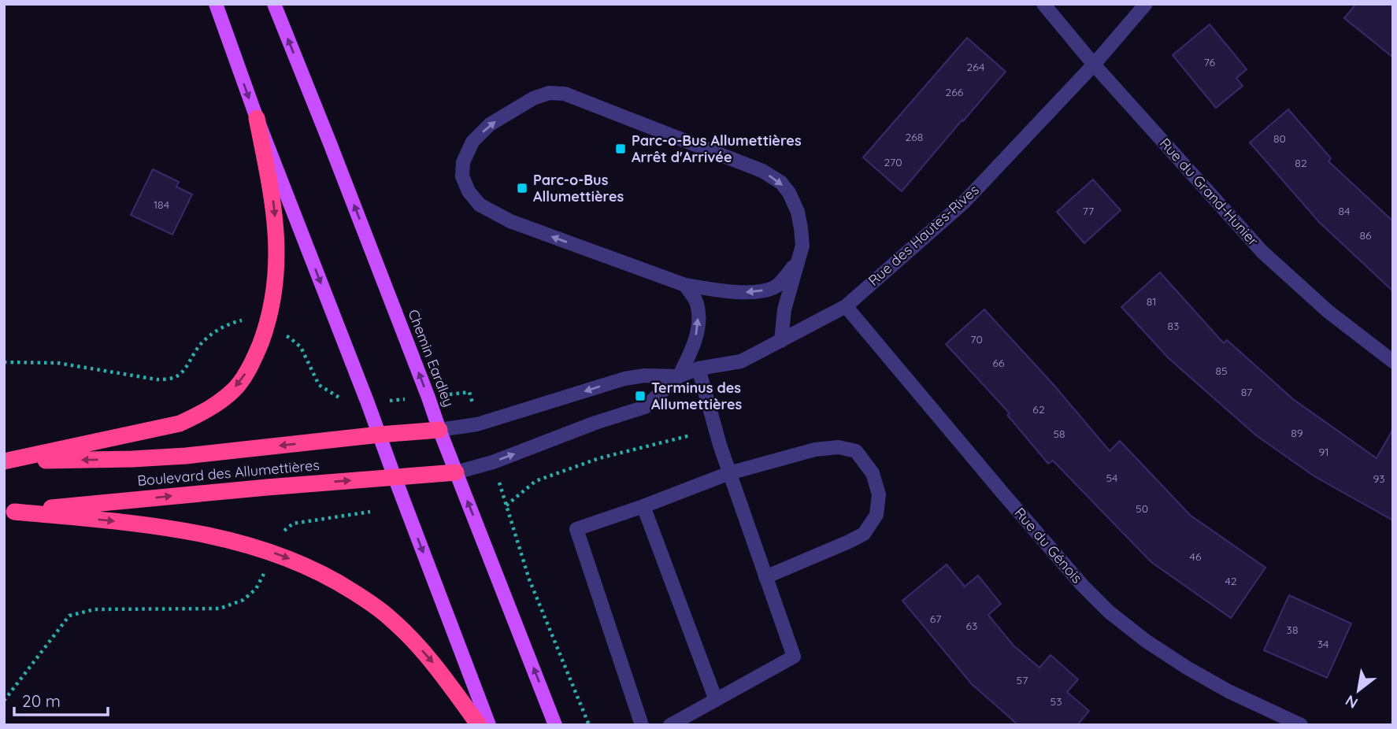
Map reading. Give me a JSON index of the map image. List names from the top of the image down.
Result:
{
  "streets": {
    "highway": ["Boulevard des Allumettières"],
    "main road": ["Chemin Eardley"],
    "street": ["Rue du Grand-Hunier", "Rue des Hautes-Rives", "Rue du Génois"]
  },
  "crossings": [
    ["Rue du Grand-Hunier", "Rue des Hautes-Rives"],
    ["Rue des Hautes-Rives", "Chemin Eardley"],
    ["Rue des Hautes-Rives", "Boulevard des Allumettières"],
    ["Rue des Hautes-Rives", "Rue du Génois"],
    ["Chemin Eardley", "Boulevard des Allumettières"]
  ],
  "places": {
    "transit": ["Parc-o-Bus Allumettières Arrêt d'Arrivée", "Parc-o-Bus Allumettières", "Terminus des Allumettières"]
  },
  "house_numbers": [
    "76",
    "264",
    "266",
    "268",
    "80",
    "270",
    "82",
    "184",
    "77",
    "84",
    "86",
    "81",
    "83",
    "70",
    "66",
    "85",
    "87",
    "62",
    "89",
    "58",
    "91",
    "54",
    "93",
    "50",
    "46",
    "42",
    "67",
    "63",
    "38",
    "34",
    "57",
    "53"
  ],
  "scale_bar": "20 m",
  "north": "bottom left"
}
